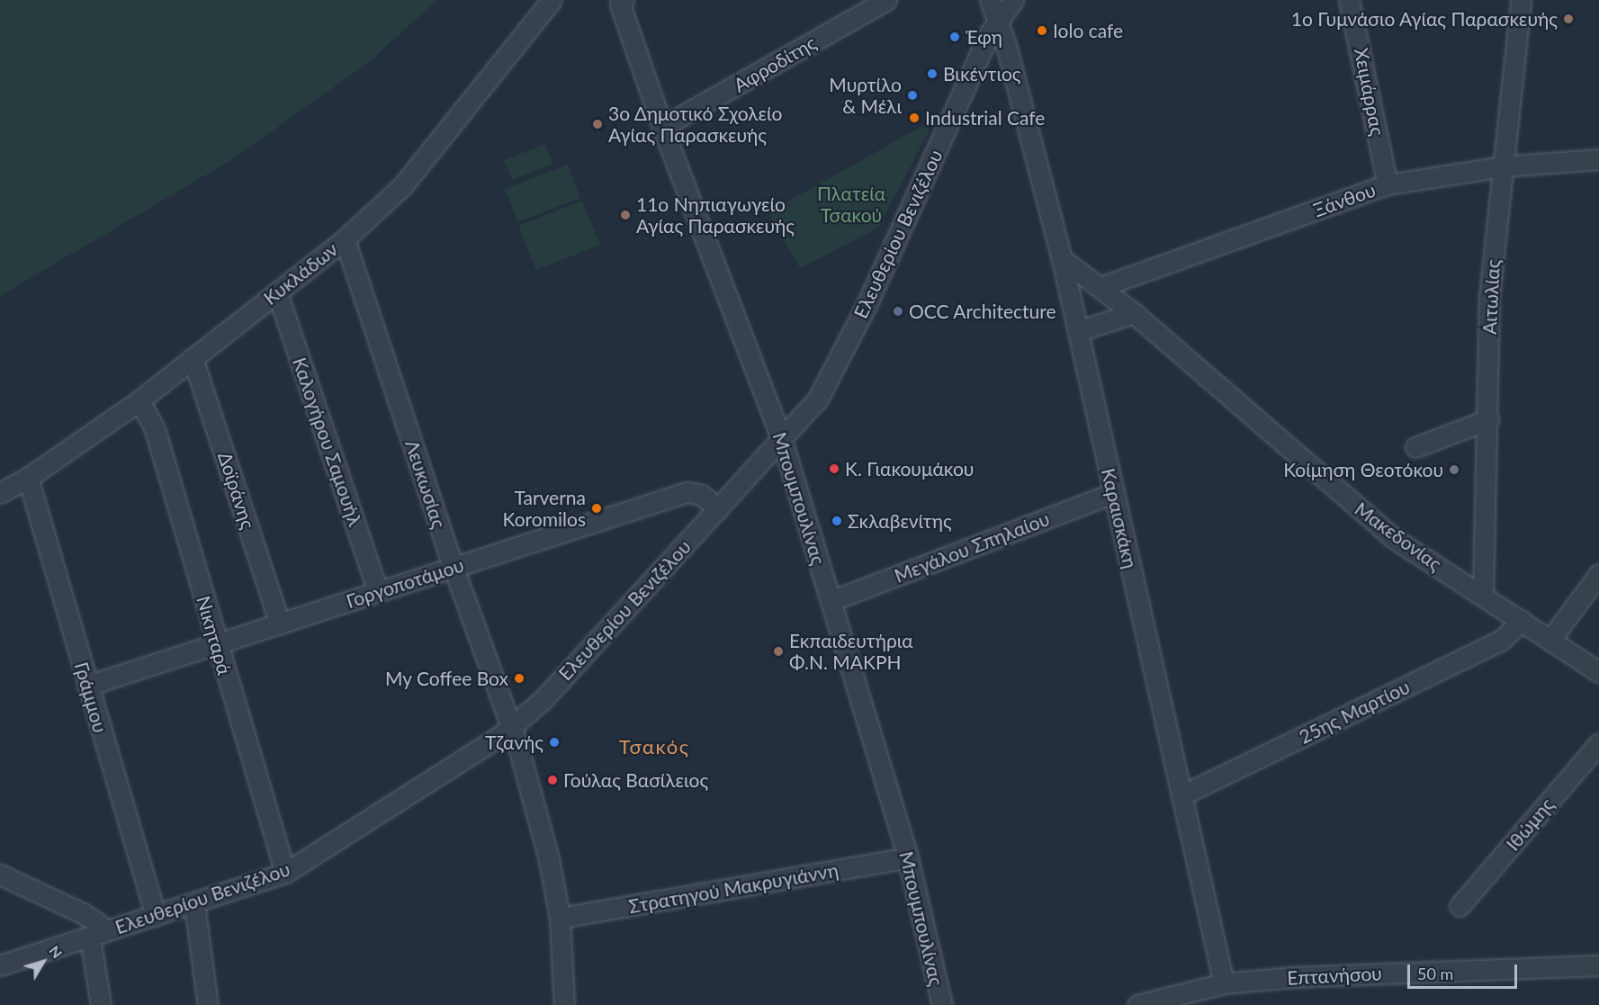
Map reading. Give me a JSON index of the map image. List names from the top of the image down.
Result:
{
  "streets": {
    "street": [
      "Αφροδίτης",
      "Χειμάρρας",
      "Ξάνθου",
      "Ελευθερίου Βενιζέλου",
      "Κυκλάδων",
      "Αιτωλίας",
      "Καλογήρου Σαμουήλ",
      "Λευκωσίας",
      "Δοϊράνης",
      "Μπουμπουλίνας",
      "Καραισκάκη",
      "Μακεδονίας",
      "Μεγάλου Σπηλαίου",
      "Γοργοποτάμου",
      "Νικηταρά",
      "Γράμμου",
      "25ης Μαρτίου",
      "Ιθώμης",
      "Στρατηγού Μακρυγιάννη",
      "Επτανήσου"
    ]
  },
  "crossings": [
    ["Αφροδίτης", "Μπουμπουλίνας"],
    ["Χειμάρρας", "Ξάνθου"],
    ["Ξάνθου", "Αιτωλίας"],
    ["Ξάνθου", "Μακεδονίας"],
    ["Ελευθερίου Βενιζέλου", "Λευκωσίας"],
    ["Ελευθερίου Βενιζέλου", "Μπουμπουλίνας"],
    ["Ελευθερίου Βενιζέλου", "Καραισκάκη"],
    ["Ελευθερίου Βενιζέλου", "Γοργοποτάμου"],
    ["Ελευθερίου Βενιζέλου", "Νικηταρά"],
    ["Ελευθερίου Βενιζέλου", "Γράμμου"],
    ["Κυκλάδων", "Καλογήρου Σαμουήλ"],
    ["Κυκλάδων", "Λευκωσίας"],
    ["Κυκλάδων", "Δοϊράνης"],
    ["Κυκλάδων", "Νικηταρά"],
    ["Κυκλάδων", "Γράμμου"],
    ["Αιτωλίας", "Μακεδονίας"],
    ["Καλογήρου Σαμουήλ", "Γοργοποτάμου"],
    ["Λευκωσίας", "Γοργοποτάμου"],
    ["Λευκωσίας", "Στρατηγού Μακρυγιάννη"],
    ["Δοϊράνης", "Γοργοποτάμου"],
    ["Μπουμπουλίνας", "Μεγάλου Σπηλαίου"],
    ["Μπουμπουλίνας", "Στρατηγού Μακρυγιάννη"],
    ["Καραισκάκη", "Μακεδονίας"],
    ["Καραισκάκη", "Μεγάλου Σπηλαίου"],
    ["Καραισκάκη", "25ης Μαρτίου"],
    ["Καραισκάκη", "Επτανήσου"],
    ["Μακεδονίας", "25ης Μαρτίου"],
    ["Γοργοποτάμου", "Νικηταρά"],
    ["Γοργοποτάμου", "Γράμμου"]
  ],
  "districts": ["Τσακός"],
  "parks": ["Πλατεία Τσακού"],
  "places": [
    "1ο Γυμνάσιο Αγίας Παρασκευής",
    "Iolo cafe",
    "Έφη",
    "Βικέντιος",
    "Μυρτίλο & Μέλι",
    "Industrial Cafe",
    "3ο Δημοτικό Σχολείο Αγίας Παρασκευής",
    "11ο Νηπιαγωγείο Αγίας Παρασκευής",
    "OCC Architecture",
    "Κ. Γιακουμάκου",
    "Κοίμηση Θεοτόκου",
    "Tarverna Koromilos",
    "Σκλαβενίτης",
    "Εκπαιδευτήρια Φ.Ν. ΜΑΚΡΗ",
    "My Coffee Box",
    "Τζανής",
    "Γούλας Βασίλειος"
  ],
  "scale_bar": "50 m",
  "north": "top right"
}
